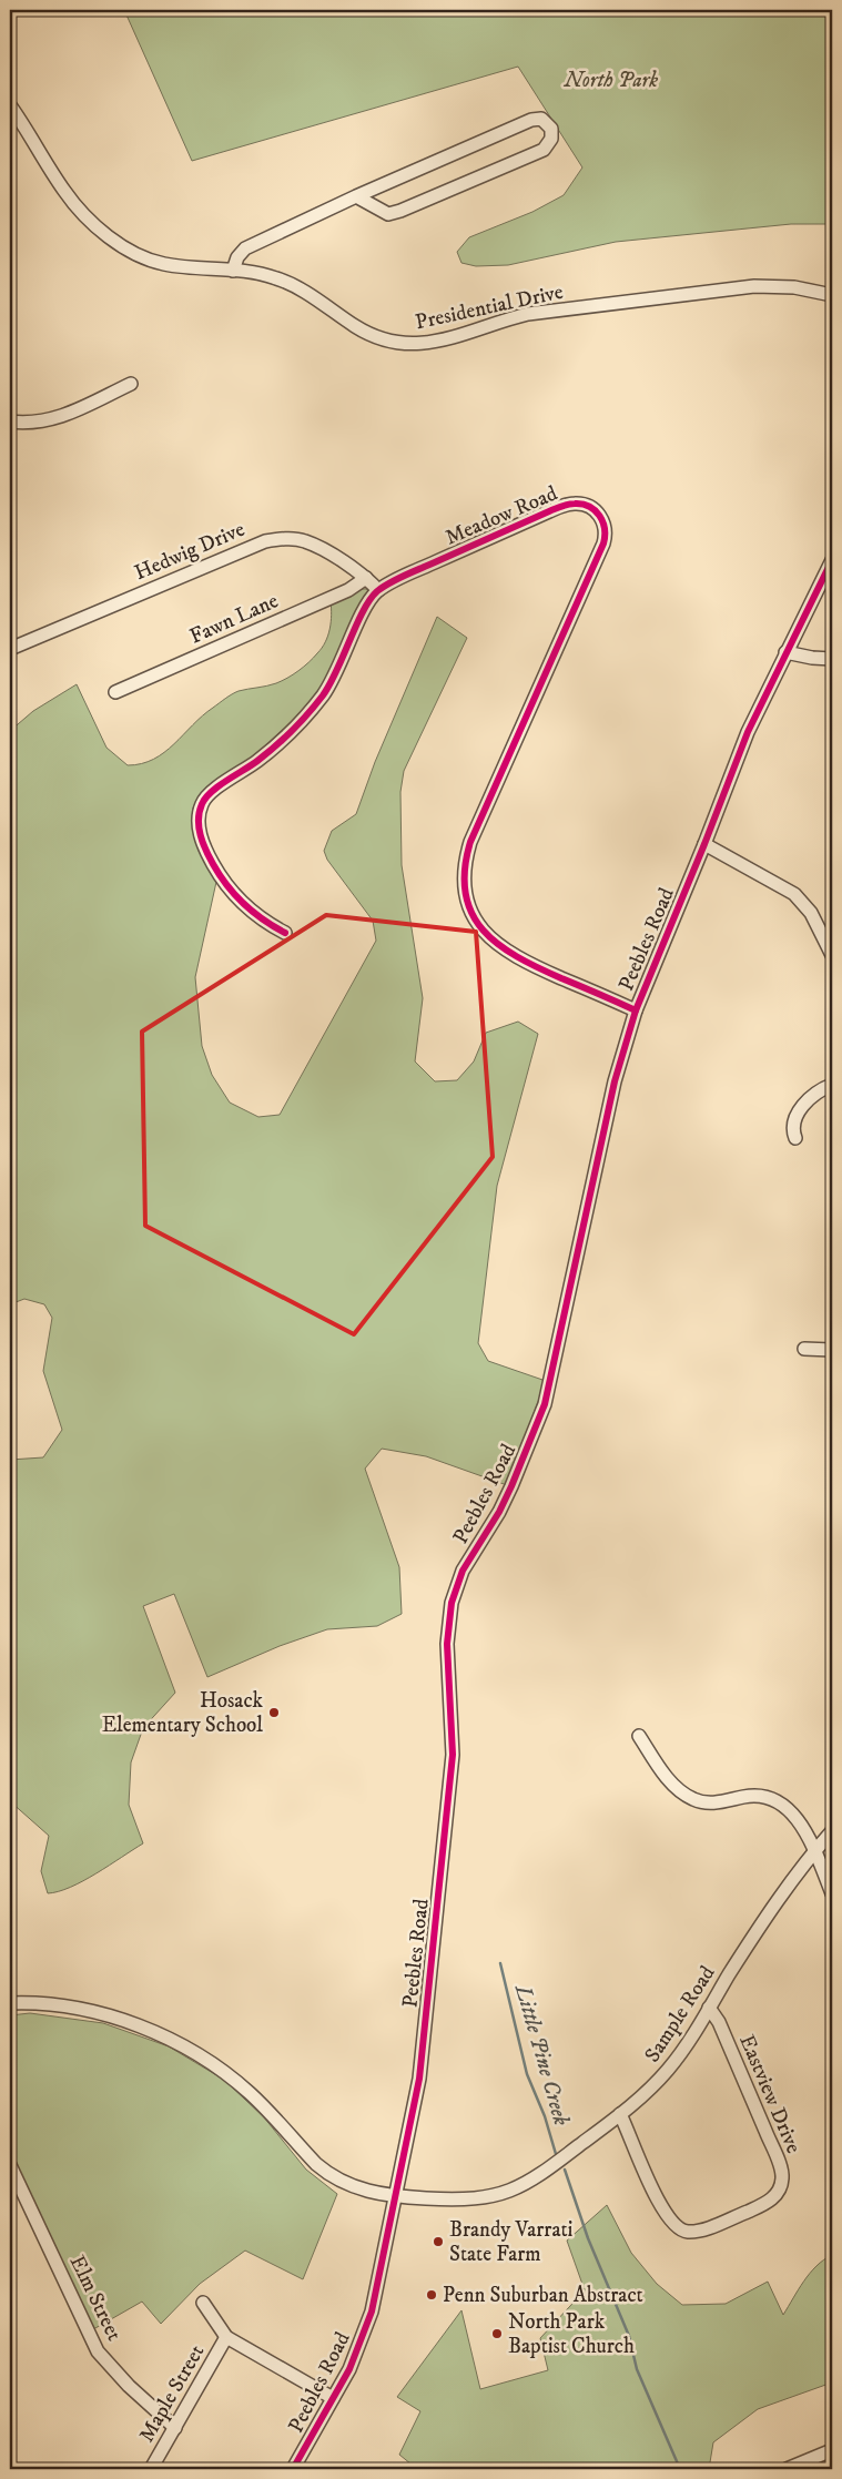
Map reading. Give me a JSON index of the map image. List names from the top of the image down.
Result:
{
  "streets": {
    "street": [
      "Presidential Drive",
      "Meadow Road",
      "Hedwig Drive",
      "Fawn Lane",
      "Peebles Road",
      "Sample Road",
      "Eastview Drive",
      "Elm Street",
      "Maple Street"
    ]
  },
  "crossings": [
    ["Meadow Road", "Hedwig Drive"],
    ["Meadow Road", "Peebles Road"],
    ["Hedwig Drive", "Fawn Lane"],
    ["Peebles Road", "Sample Road"],
    ["Sample Road", "Eastview Drive"],
    ["Elm Street", "Maple Street"]
  ],
  "water": ["Little Pine Creek"],
  "parks": ["North Park"],
  "places": [
    "Hosack Elementary School",
    "Brandy Varrati State Farm",
    "Penn Suburban Abstract",
    "North Park Baptist Church"
  ]
}
